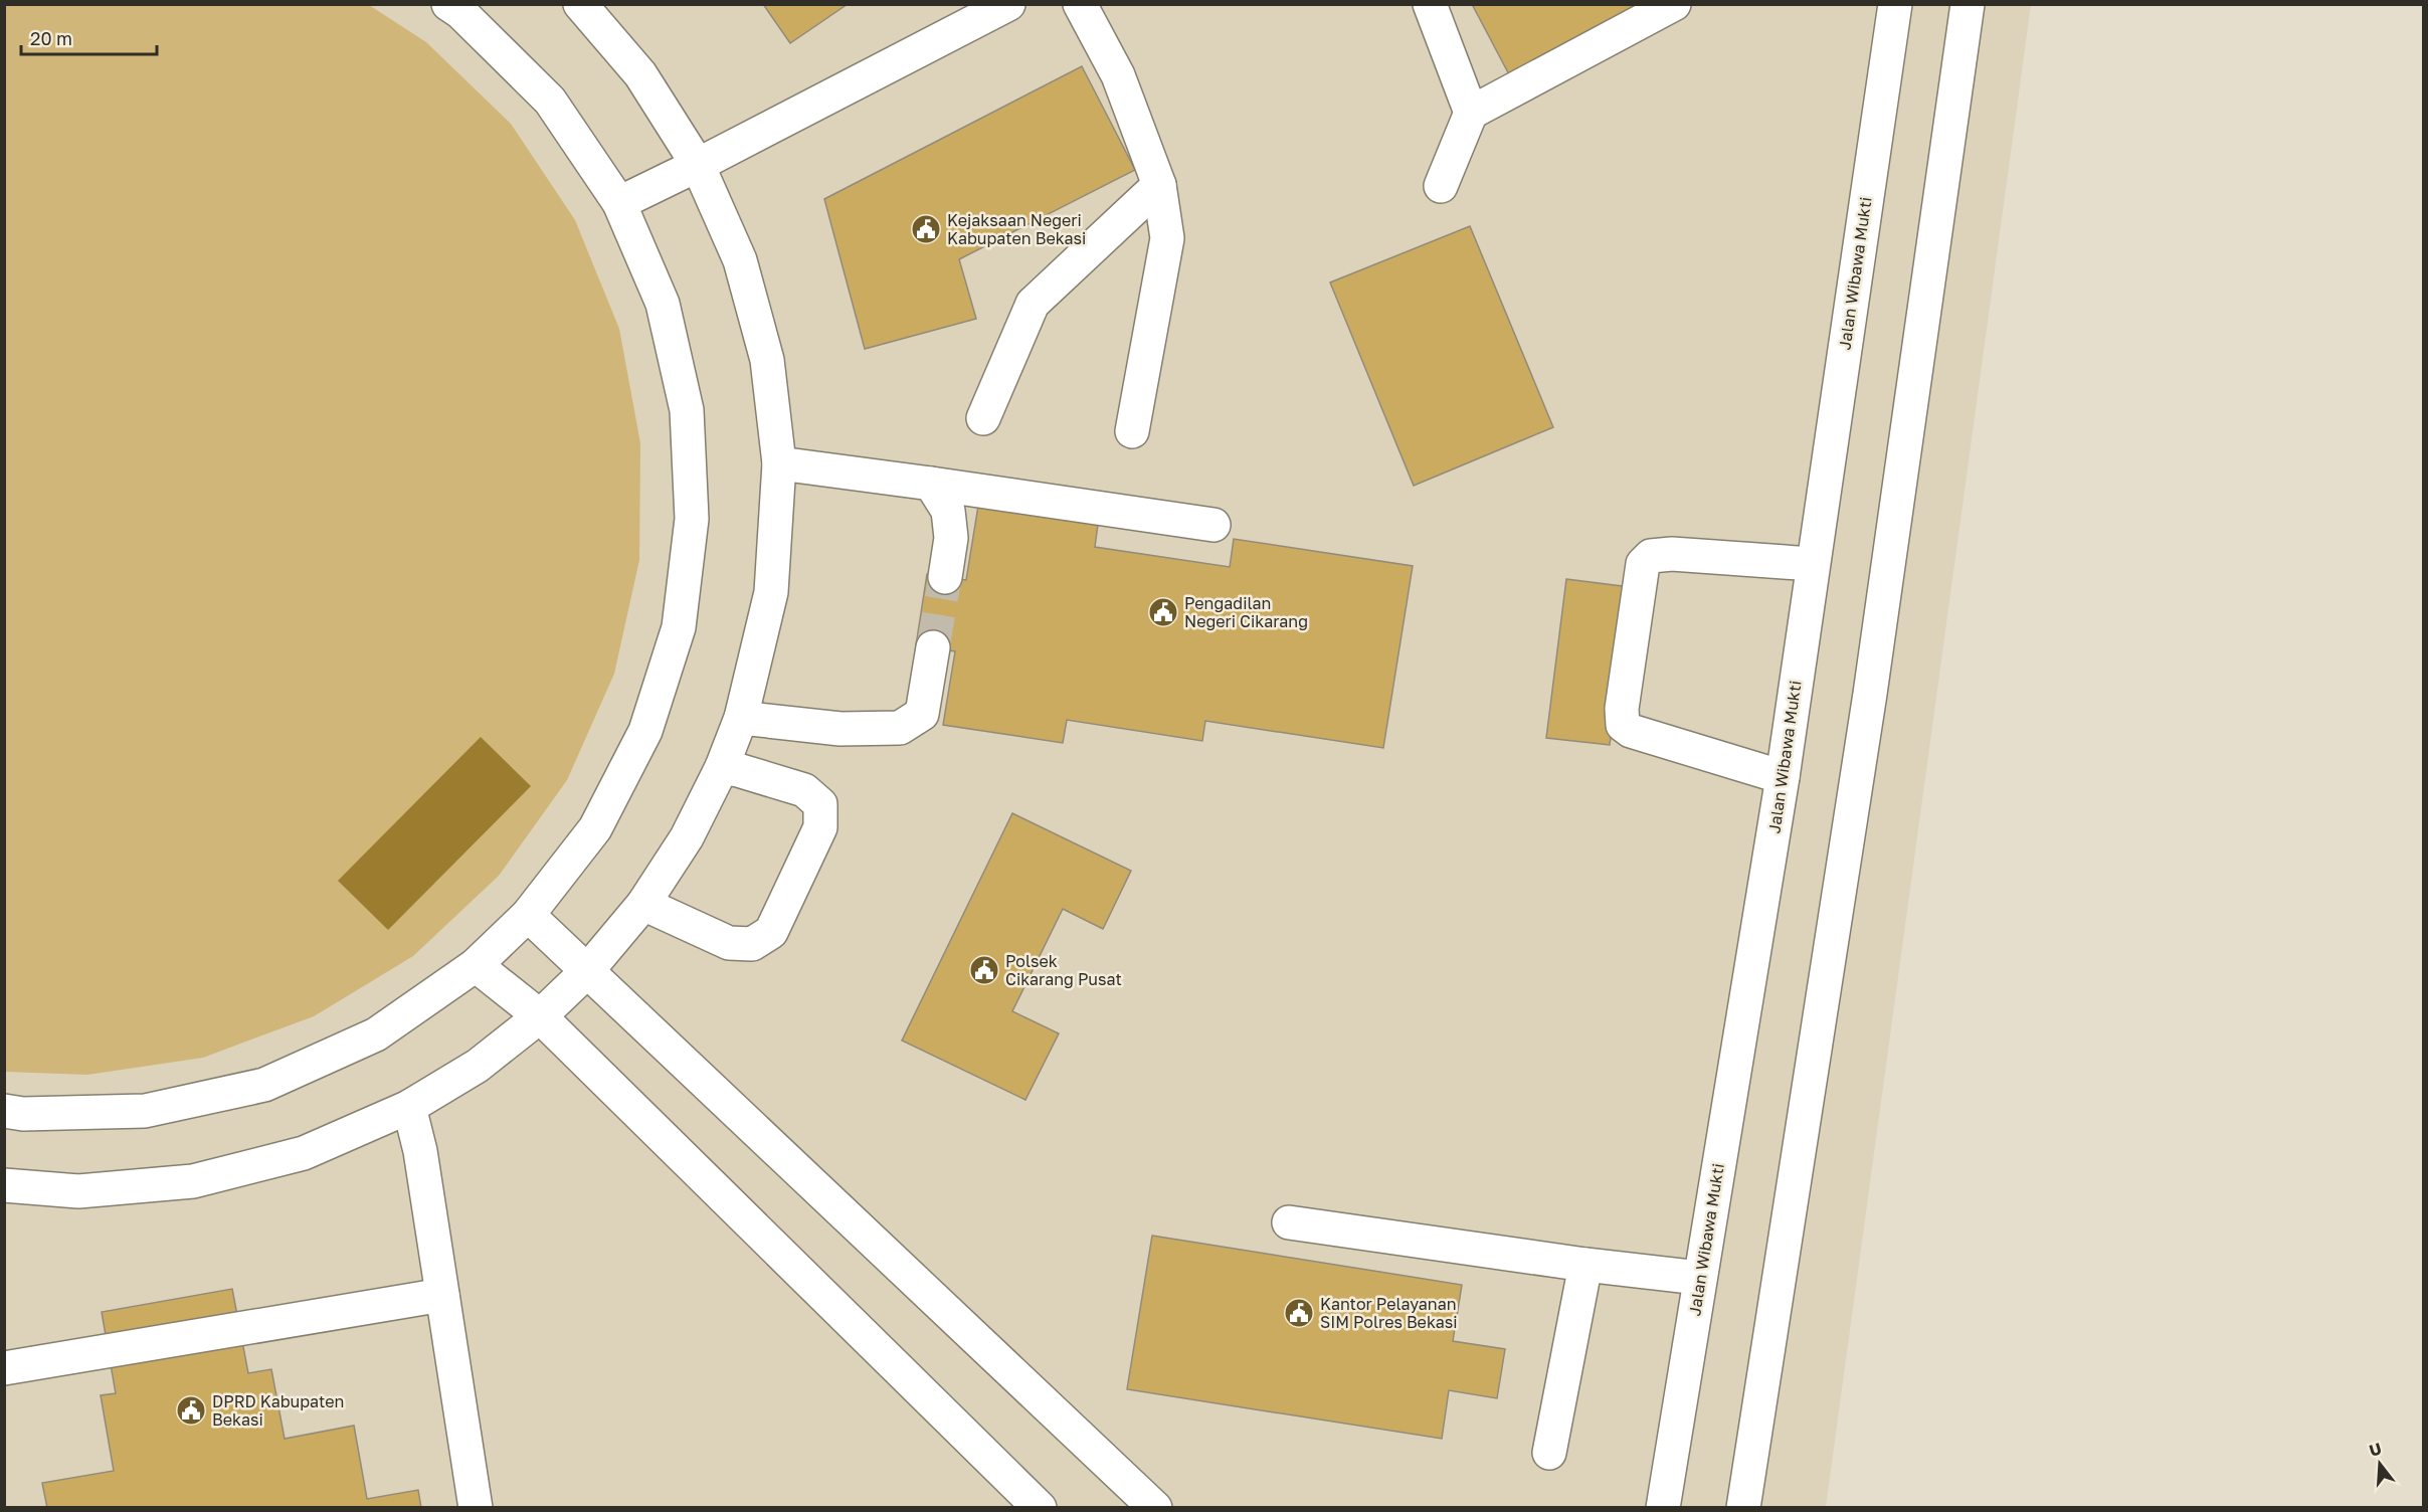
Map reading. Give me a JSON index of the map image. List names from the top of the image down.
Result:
{
  "streets": {
    "lane": ["Jalan Wibawa Mukti"]
  },
  "places": {
    "public building": [
      "Kejaksaan Negeri Kabupaten Bekasi",
      "Pengadilan Negeri Cikarang",
      "Polsek Cikarang Pusat",
      "Kantor Pelayanan SIM Polres Bekasi",
      "DPRD Kabupaten Bekasi"
    ]
  },
  "scale_bar": "20 m",
  "north": "top"
}
